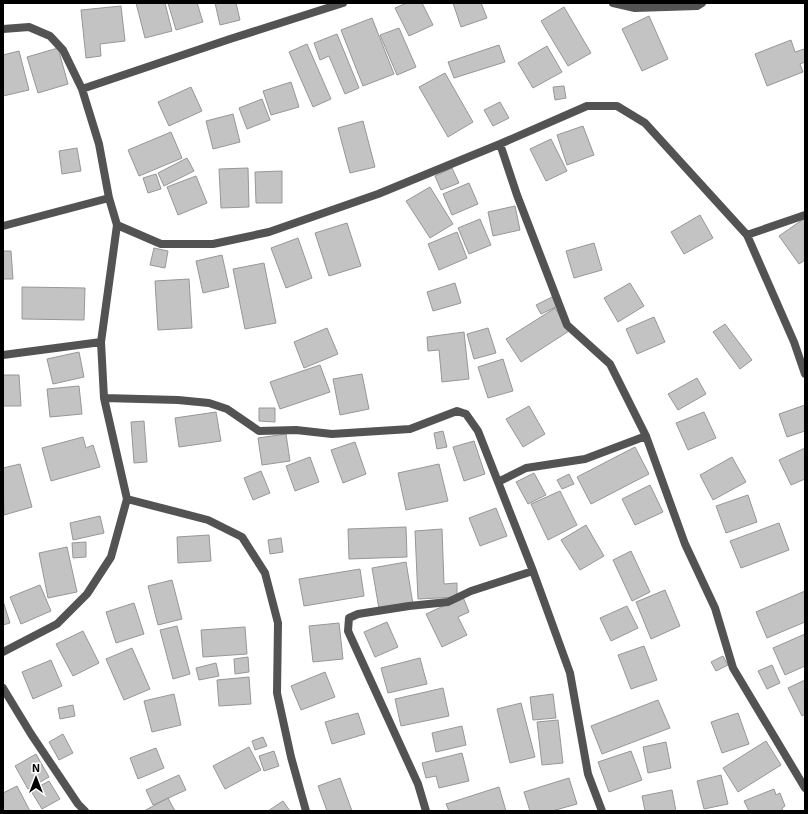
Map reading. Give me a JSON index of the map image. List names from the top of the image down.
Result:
{
  "north": "top"
}
